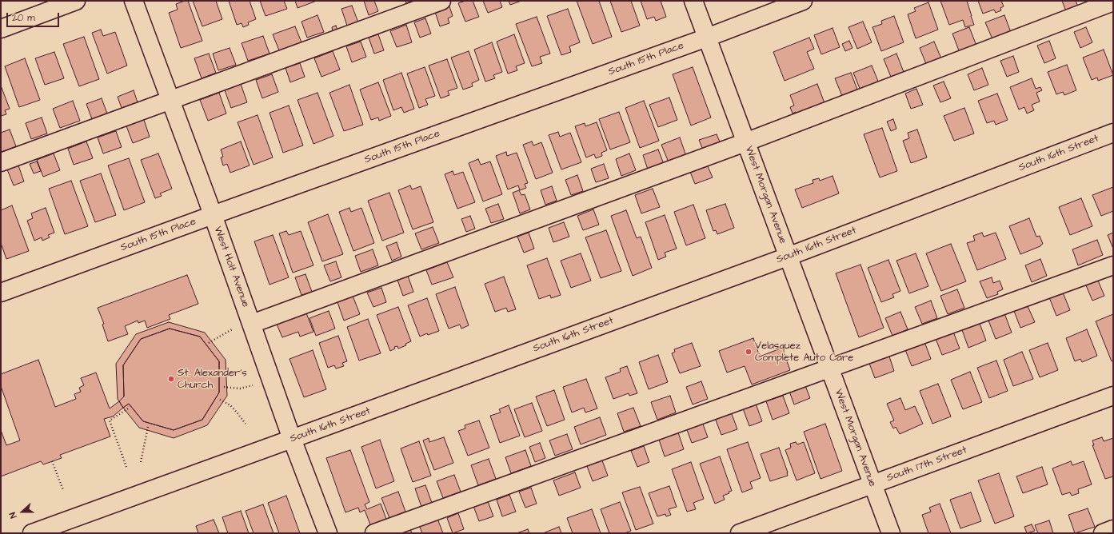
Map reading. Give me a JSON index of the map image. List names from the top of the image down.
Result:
{
  "streets": {
    "street": [
      "South 15th Place",
      "South 16th Street",
      "West Morgan Avenue",
      "West Holt Avenue",
      "South 17th Street"
    ]
  },
  "crossings": [
    ["South 15th Place", "West Morgan Avenue"],
    ["South 15th Place", "West Holt Avenue"],
    ["South 16th Street", "West Morgan Avenue"],
    ["South 16th Street", "West Holt Avenue"],
    ["West Morgan Avenue", "South 17th Street"]
  ],
  "places": ["Velasquez Complete Auto Care", "St. Alexander's Church"],
  "scale_bar": "20 m",
  "north": "left"
}
